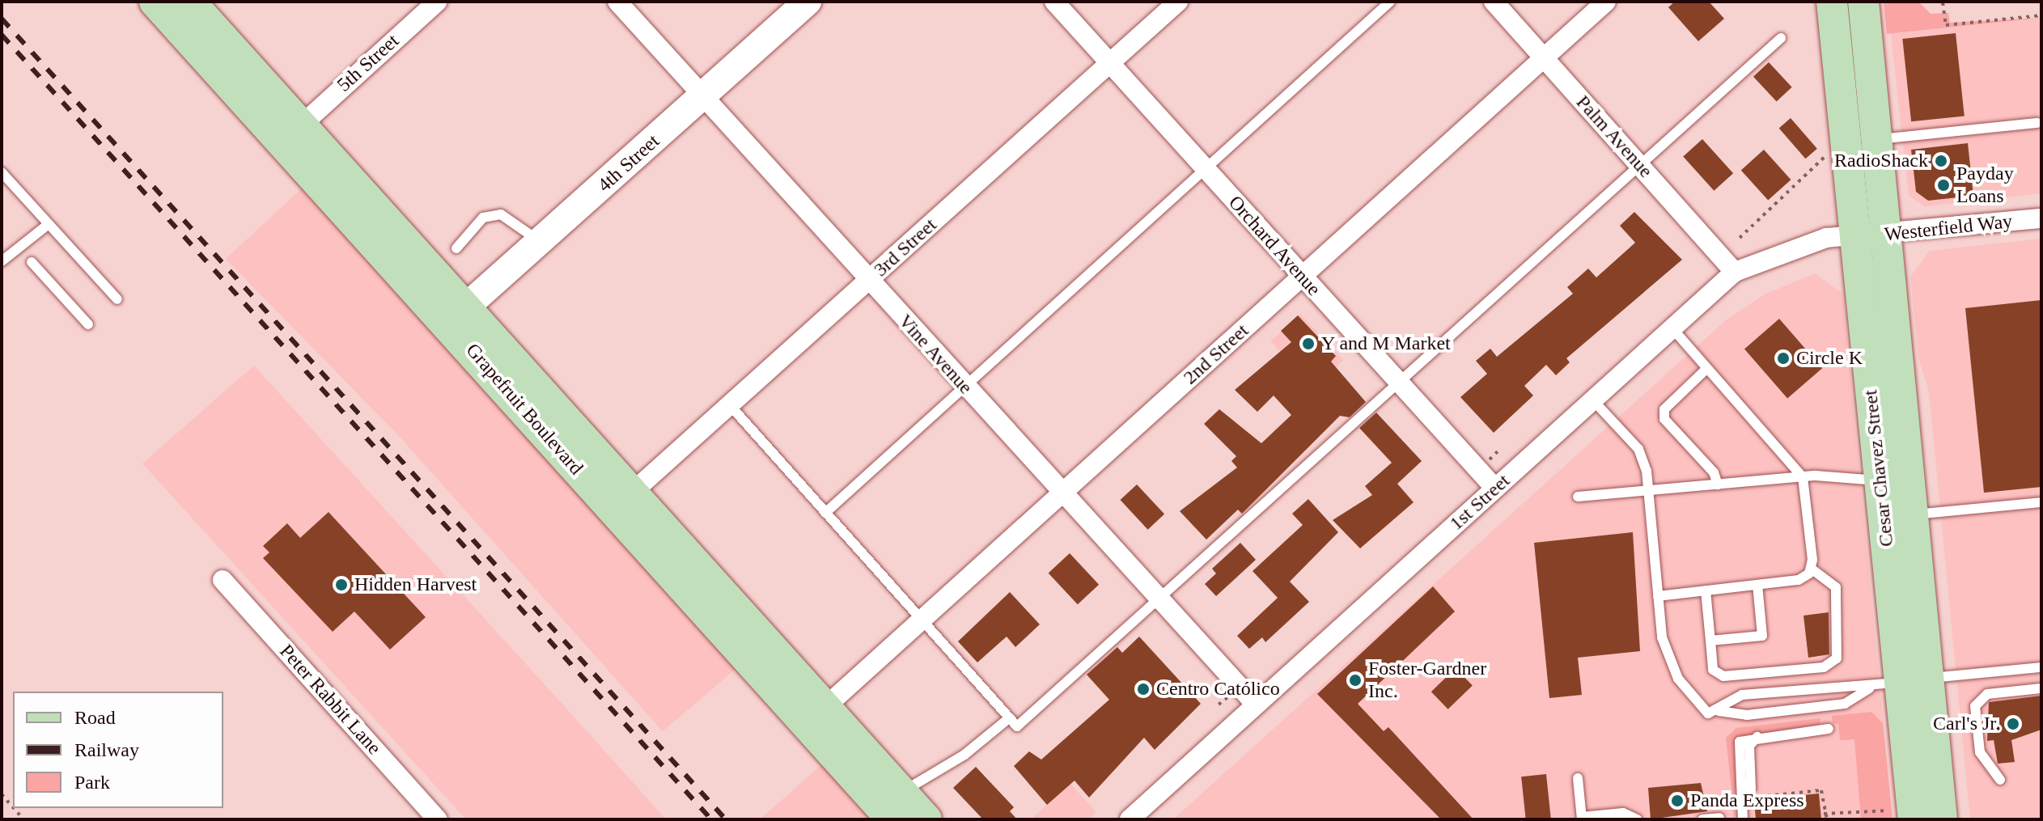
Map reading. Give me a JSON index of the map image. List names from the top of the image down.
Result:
{
  "streets": {
    "main road": ["Grapefruit Boulevard", "Cesar Chavez Street"],
    "street": [
      "5th Street",
      "Palm Avenue",
      "4th Street",
      "Westerfield Way",
      "Orchard Avenue",
      "3rd Street",
      "Vine Avenue",
      "2nd Street",
      "1st Street",
      "Peter Rabbit Lane"
    ]
  },
  "crossings": [
    ["5th Street", "Grapefruit Boulevard"],
    ["Palm Avenue", "2nd Street"],
    ["Palm Avenue", "1st Street"],
    ["4th Street", "Vine Avenue"],
    ["4th Street", "Grapefruit Boulevard"],
    ["Westerfield Way", "Cesar Chavez Street"],
    ["Westerfield Way", "1st Street"],
    ["Orchard Avenue", "3rd Street"],
    ["Orchard Avenue", "2nd Street"],
    ["Orchard Avenue", "1st Street"],
    ["3rd Street", "Vine Avenue"],
    ["3rd Street", "Grapefruit Boulevard"],
    ["Vine Avenue", "2nd Street"],
    ["Vine Avenue", "1st Street"],
    ["2nd Street", "Grapefruit Boulevard"],
    ["Cesar Chavez Street", "1st Street"]
  ],
  "places": [
    "RadioShack",
    "Payday Loans",
    "Y and M Market",
    "Circle K",
    "Hidden Harvest",
    "Foster-Gardner Inc.",
    "Centro Católico",
    "Carl's Jr.",
    "Panda Express"
  ],
  "legend": ["Road", "Railway", "Park"]
}
